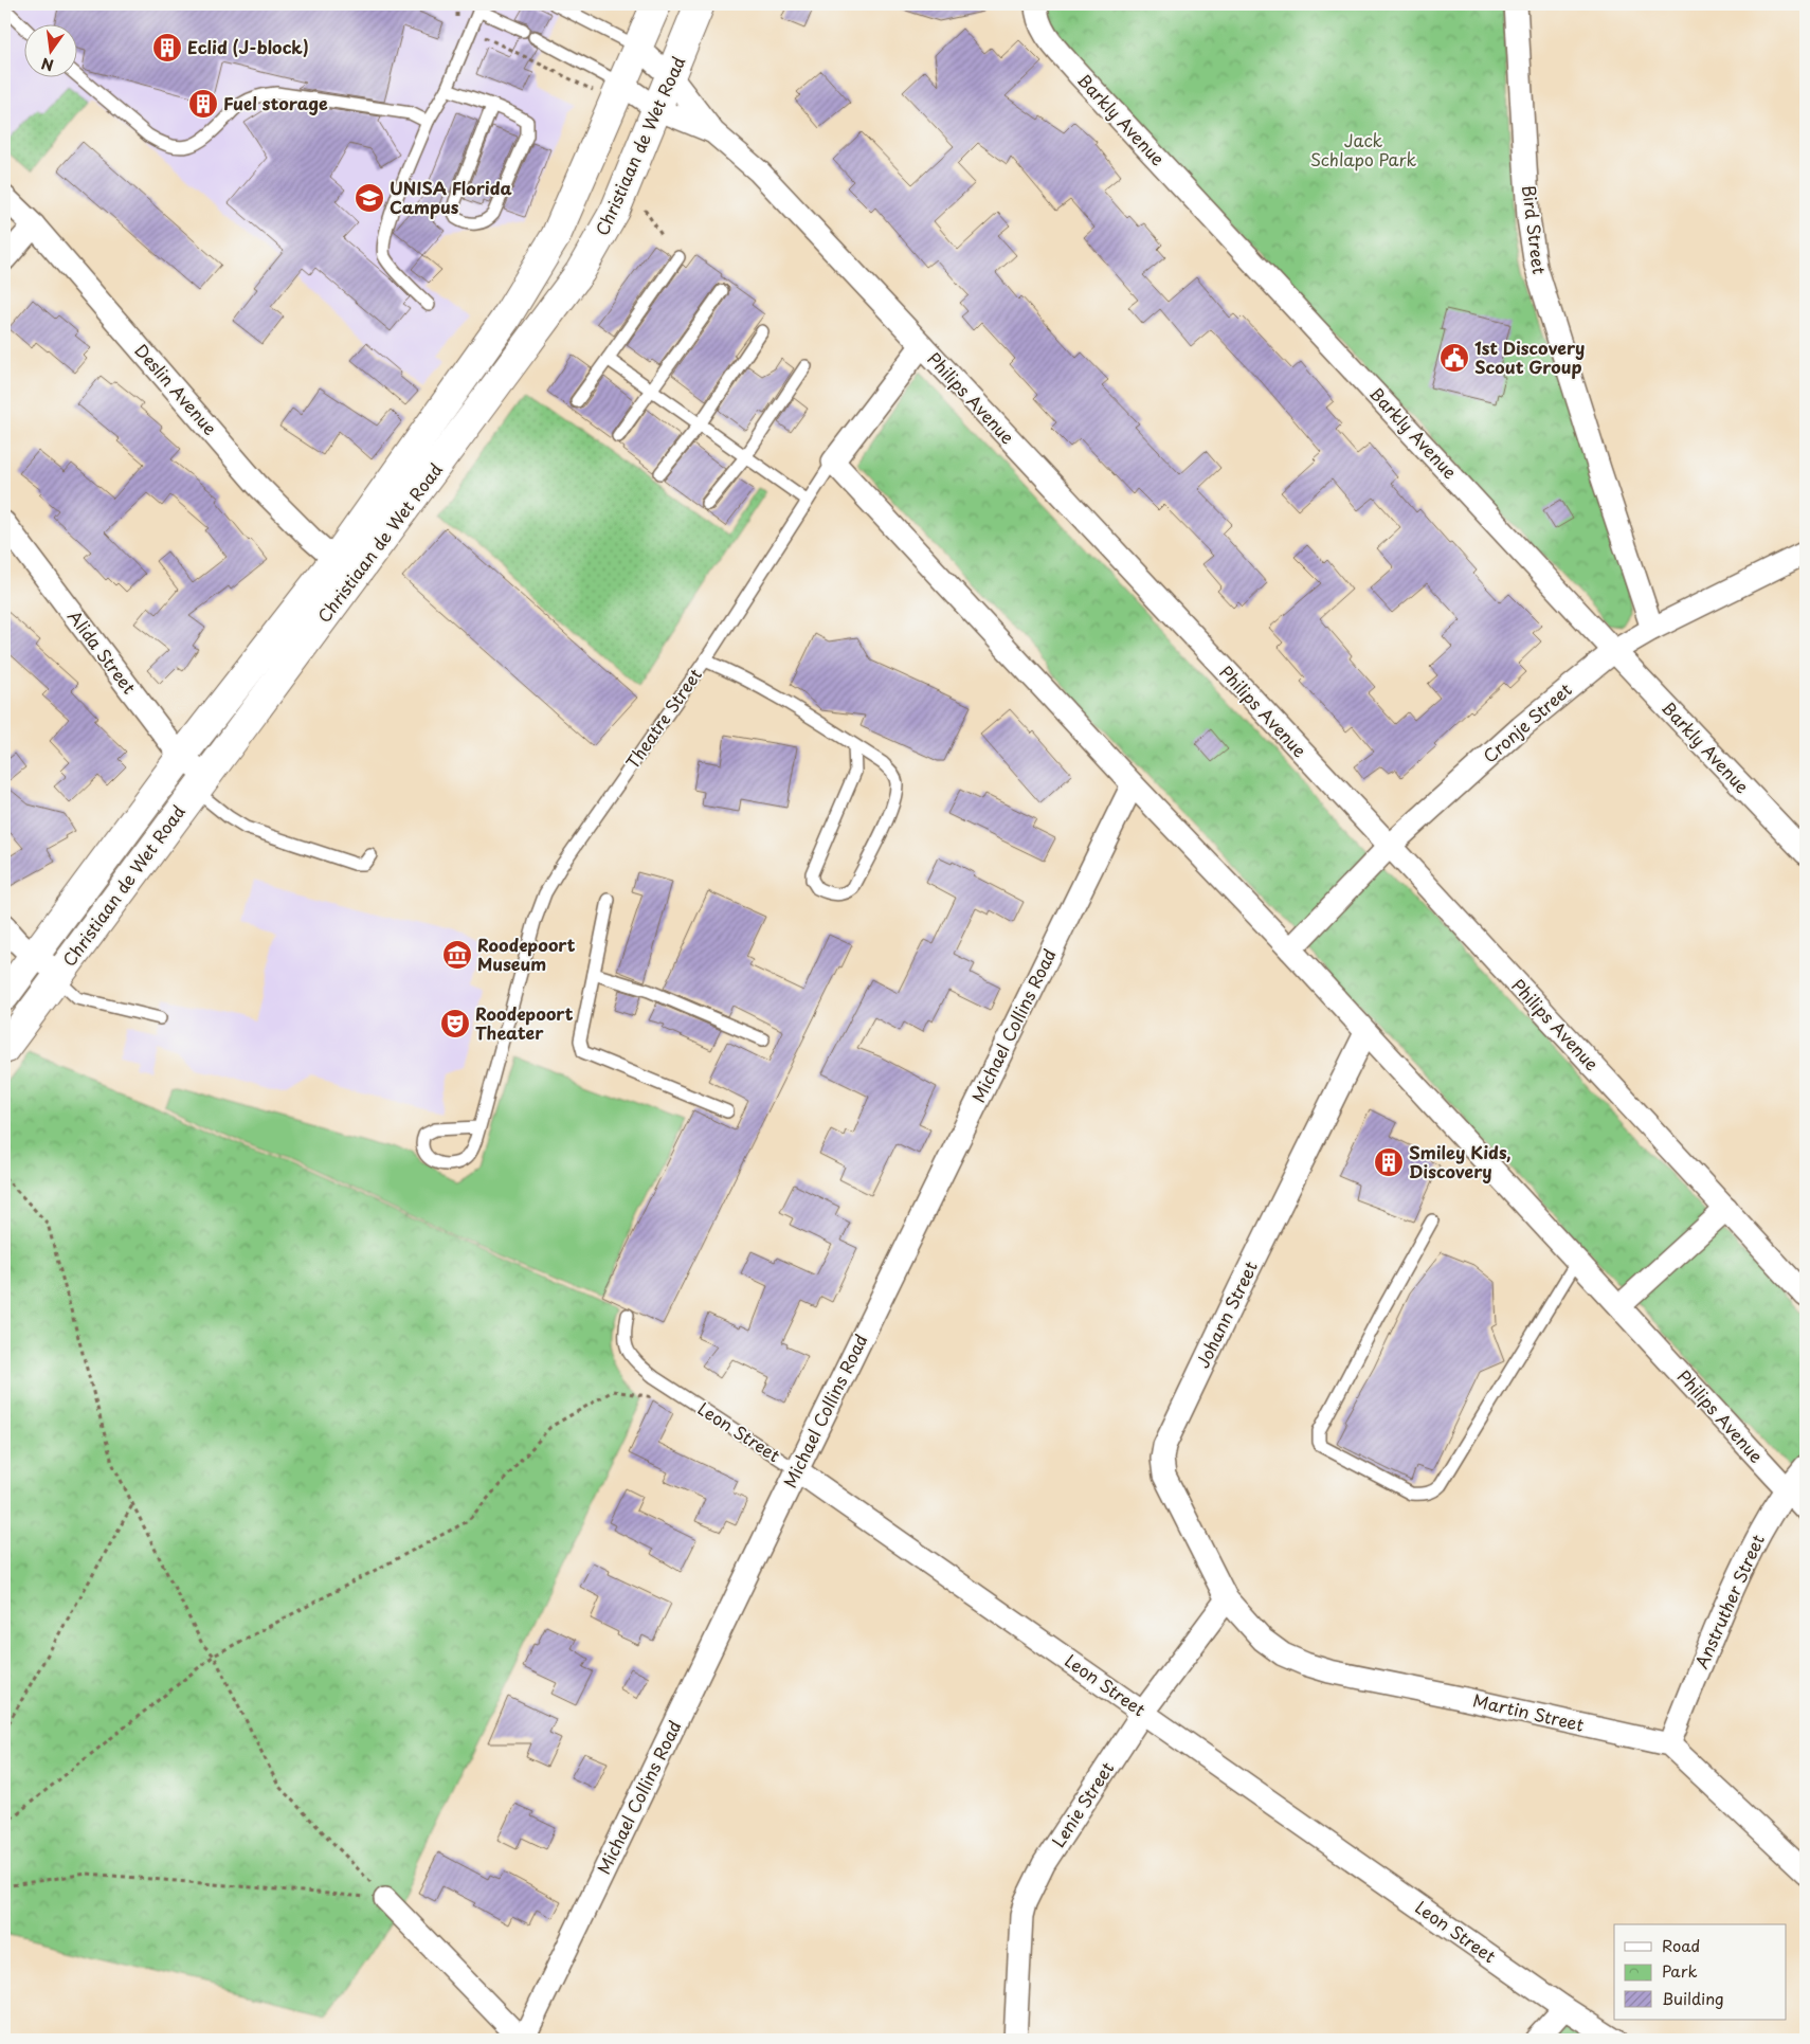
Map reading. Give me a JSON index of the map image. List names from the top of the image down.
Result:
{
  "streets": {
    "main road": ["Christiaan de Wet Road"],
    "street": [
      "Barkly Avenue",
      "Bird Street",
      "Deslin Avenue",
      "Philips Avenue",
      "Alida Street",
      "Theatre Street",
      "Cronje Street",
      "Michael Collins Road",
      "Johann Street",
      "Leon Street",
      "Anstruther Street",
      "Martin Street",
      "Lenie Street"
    ]
  },
  "crossings": [
    ["Barkly Avenue", "Cronje Street"],
    ["Christiaan de Wet Road", "Deslin Avenue"],
    ["Christiaan de Wet Road", "Philips Avenue"],
    ["Christiaan de Wet Road", "Alida Street"],
    ["Bird Street", "Cronje Street"],
    ["Philips Avenue", "Theatre Street"],
    ["Philips Avenue", "Cronje Street"],
    ["Philips Avenue", "Michael Collins Road"],
    ["Philips Avenue", "Johann Street"],
    ["Philips Avenue", "Anstruther Street"],
    ["Michael Collins Road", "Leon Street"],
    ["Johann Street", "Martin Street"],
    ["Johann Street", "Lenie Street"],
    ["Leon Street", "Lenie Street"],
    ["Anstruther Street", "Martin Street"],
    ["Martin Street", "Lenie Street"]
  ],
  "parks": ["Jack Schlapo Park"],
  "places": {
    "building": ["Eclid (J-block)", "Fuel storage", "Smiley Kids, Discovery"],
    "school or university": ["UNISA Florida Campus"],
    "public building": ["1st Discovery Scout Group"],
    "museum": ["Roodepoort Museum"],
    "theatre": ["Roodepoort Theater"]
  },
  "legend": ["Road", "Park", "Building"],
  "north": "bottom"
}
